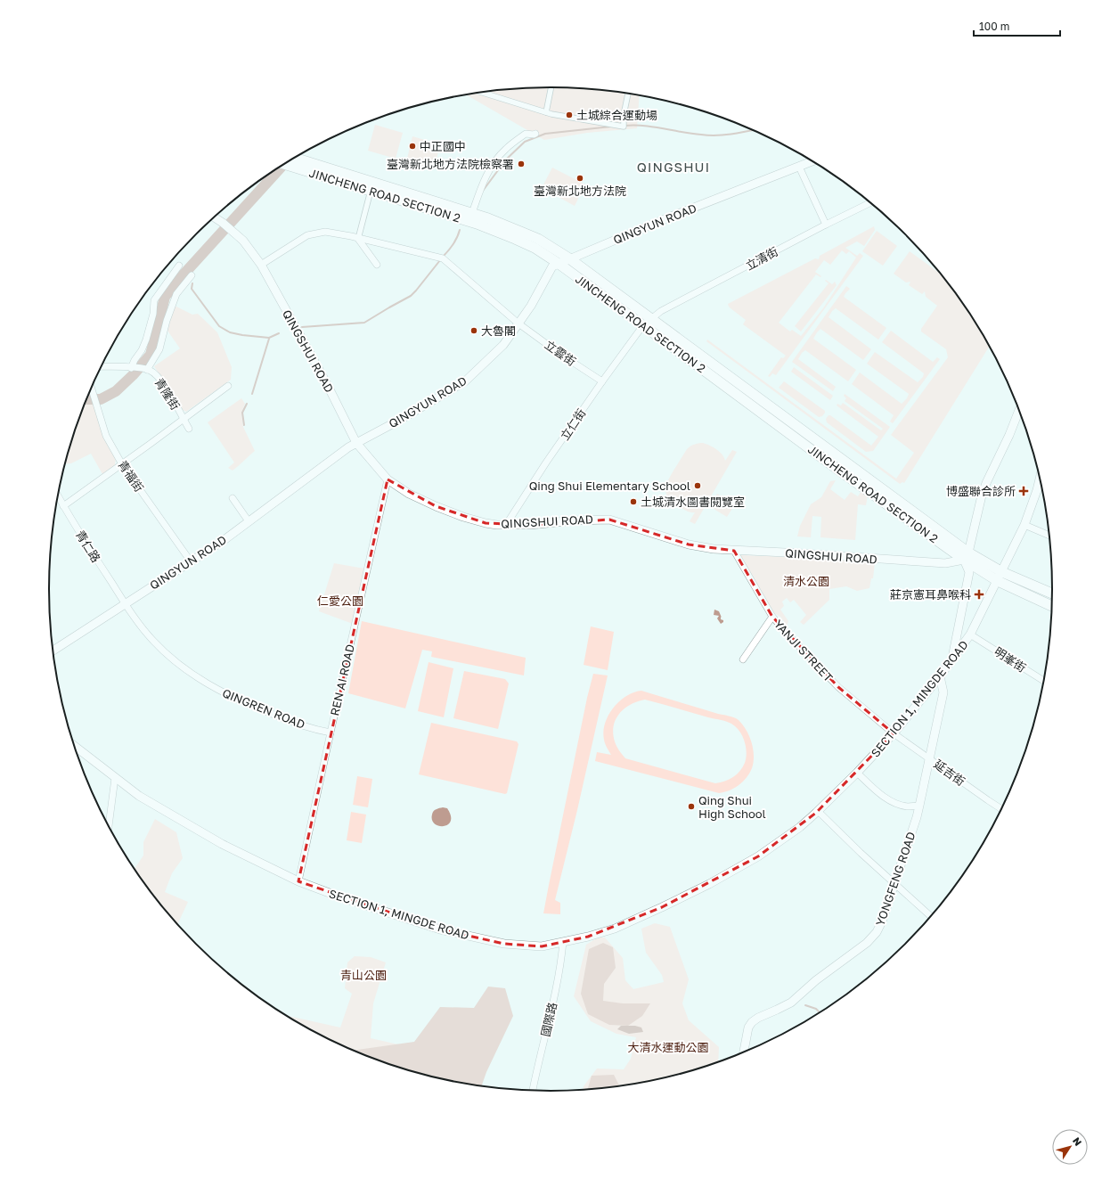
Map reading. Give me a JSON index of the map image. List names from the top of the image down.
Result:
{
  "streets": {
    "main road": ["JINCHENG ROAD SECTION 2"],
    "street": [
      "QINGYUN ROAD",
      "立清街",
      "QINGSHUI ROAD",
      "立雲街",
      "青隆街",
      "立仁街",
      "青福街",
      "青仁路",
      "YANJI STREET",
      "明峯街",
      "REN AI ROAD",
      "SECTION 1, MINGDE ROAD",
      "QINGREN ROAD",
      "延吉街",
      "YONGFENG ROAD",
      "國際路"
    ]
  },
  "crossings": [
    ["JINCHENG ROAD SECTION 2", "QINGYUN ROAD"],
    ["JINCHENG ROAD SECTION 2", "立清街"],
    ["JINCHENG ROAD SECTION 2", "QINGSHUI ROAD"],
    ["JINCHENG ROAD SECTION 2", "立仁街"],
    ["QINGYUN ROAD", "QINGSHUI ROAD"],
    ["QINGYUN ROAD", "立雲街"],
    ["QINGYUN ROAD", "青福街"],
    ["QINGYUN ROAD", "青仁路"],
    ["QINGYUN ROAD", "QINGREN ROAD"],
    ["立清街", "立仁街"],
    ["QINGSHUI ROAD", "立雲街"],
    ["QINGSHUI ROAD", "立仁街"],
    ["QINGSHUI ROAD", "YANJI STREET"],
    ["QINGSHUI ROAD", "REN AI ROAD"],
    ["立雲街", "立仁街"],
    ["青仁路", "QINGREN ROAD"],
    ["YANJI STREET", "SECTION 1, MINGDE ROAD"],
    ["YANJI STREET", "延吉街"],
    ["明峯街", "SECTION 1, MINGDE ROAD"],
    ["REN AI ROAD", "SECTION 1, MINGDE ROAD"],
    ["REN AI ROAD", "QINGREN ROAD"],
    ["SECTION 1, MINGDE ROAD", "延吉街"],
    ["SECTION 1, MINGDE ROAD", "YONGFENG ROAD"],
    ["SECTION 1, MINGDE ROAD", "國際路"],
    ["延吉街", "YONGFENG ROAD"]
  ],
  "districts": ["QINGSHUI"],
  "parks": [
    "清水公園",
    "仁愛公園",
    "青山公園",
    "大清水運動公園"
  ],
  "places": {
    "other": [
      "土城綜合運動場",
      "中正國中",
      "臺灣新北地方法院檢察署",
      "臺灣新北地方法院",
      "大魯閣",
      "Qing Shui Elementary School",
      "土城清水圖書閱覽室",
      "Qing Shui High School"
    ],
    "health": ["博盛聯合診所", "莊京憲耳鼻喉科"]
  },
  "scale_bar": "100 m",
  "north": "top right"
}
